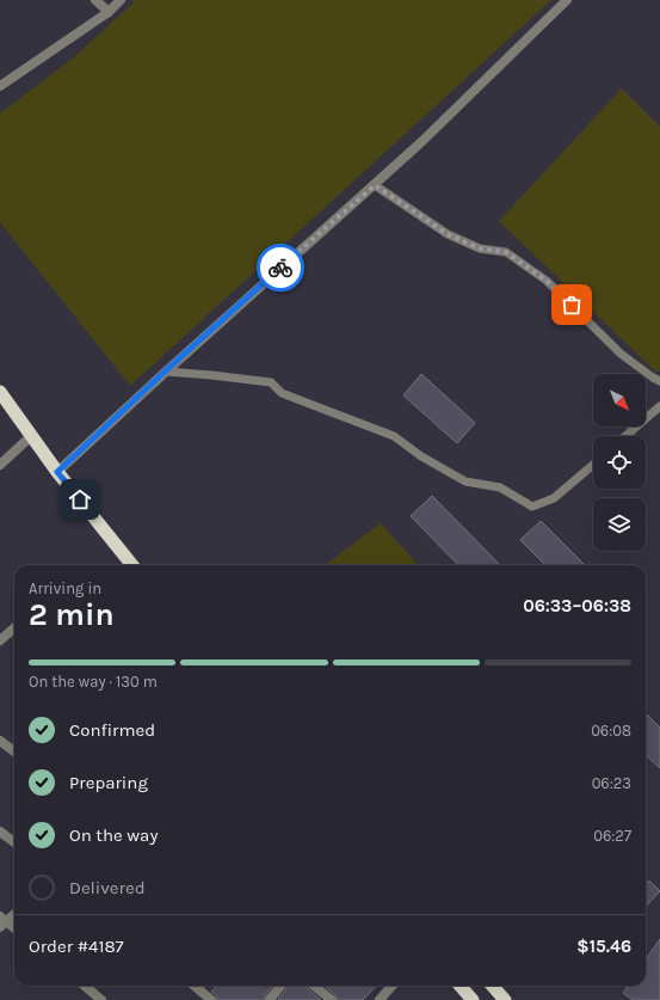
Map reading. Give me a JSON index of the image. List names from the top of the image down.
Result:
{
  "north": "bottom right",
  "page": {
    "heading": ["2 min", "Arriving in", "06:33–06:38"],
    "panel": ["Order #4187", "$15.46"],
    "bar": "On the way · 130 m",
    "list": [
      ["Confirmed", "06:08"],
      ["Preparing", "06:23"],
      ["On the way", "06:27"],
      "Delivered"
    ]
  }
}
